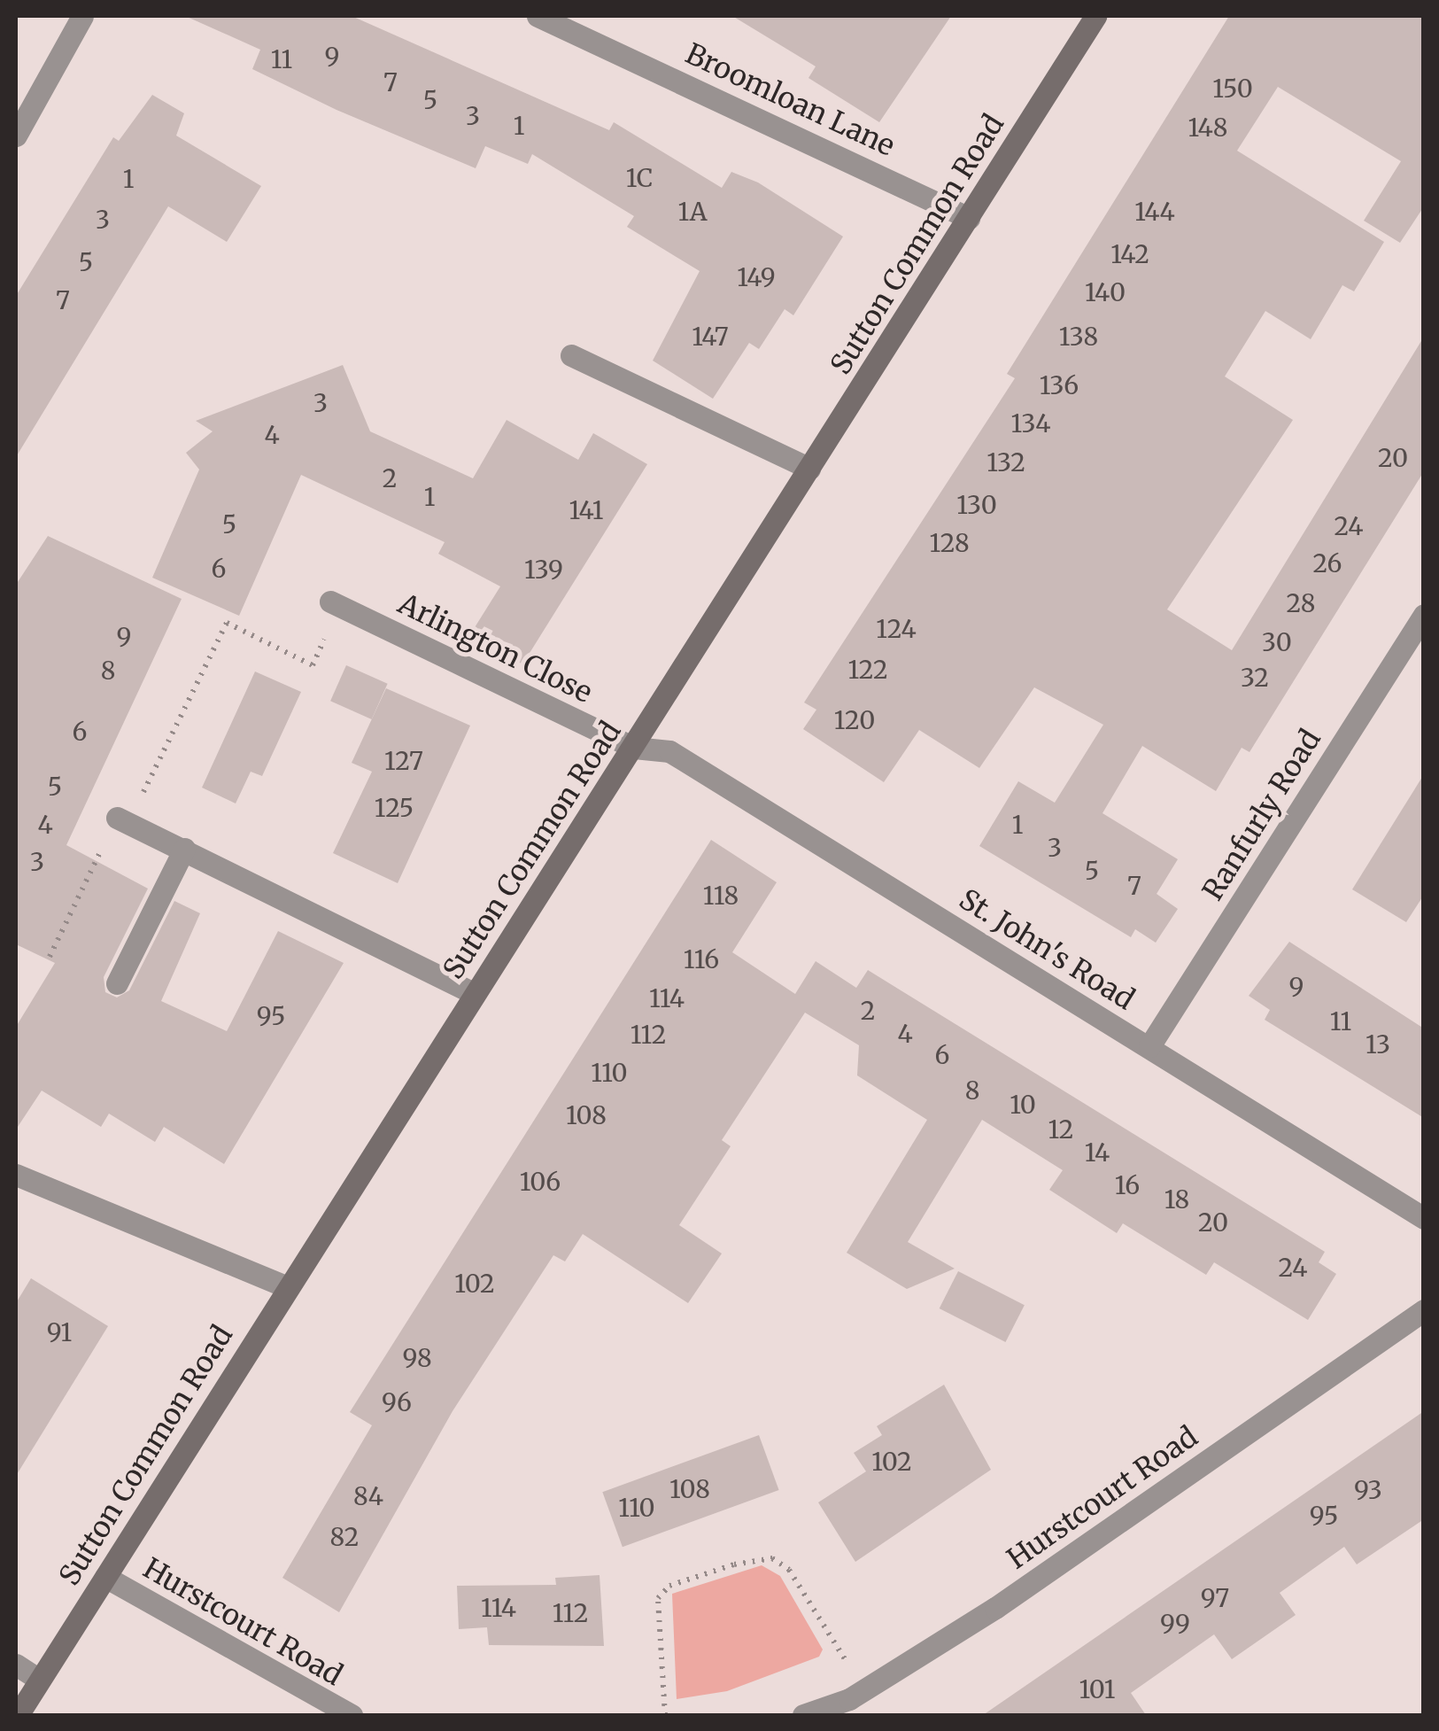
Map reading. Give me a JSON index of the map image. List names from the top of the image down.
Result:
{
  "streets": {
    "main road": ["Sutton Common Road"],
    "street": [
      "Broomloan Lane",
      "Arlington Close",
      "Ranfurly Road",
      "St. John's Road",
      "Hurstcourt Road"
    ]
  },
  "crossings": [
    ["Broomloan Lane", "Sutton Common Road"],
    ["Sutton Common Road", "Arlington Close"],
    ["Sutton Common Road", "St. John's Road"],
    ["Sutton Common Road", "Hurstcourt Road"],
    ["Arlington Close", "St. John's Road"],
    ["Ranfurly Road", "St. John's Road"]
  ],
  "house_numbers": [
    "9",
    "11",
    "7",
    "150",
    "5",
    "3",
    "1",
    "148",
    "1C",
    "1",
    "1A",
    "144",
    "3",
    "142",
    "5",
    "149",
    "140",
    "7",
    "147",
    "138",
    "136",
    "3",
    "134",
    "4",
    "20",
    "132",
    "2",
    "1",
    "130",
    "141",
    "5",
    "24",
    "128",
    "26",
    "6",
    "139",
    "28",
    "124",
    "9",
    "30",
    "122",
    "8",
    "32",
    "120",
    "6",
    "127",
    "5",
    "125",
    "4",
    "1",
    "3",
    "3",
    "5",
    "7",
    "118",
    "116",
    "9",
    "114",
    "2",
    "95",
    "11",
    "4",
    "112",
    "13",
    "6",
    "110",
    "8",
    "10",
    "108",
    "12",
    "14",
    "106",
    "16",
    "18",
    "20",
    "24",
    "102",
    "91",
    "98",
    "96",
    "102",
    "108",
    "93",
    "84",
    "110",
    "95",
    "82",
    "97",
    "114",
    "112",
    "99",
    "101"
  ]
}
